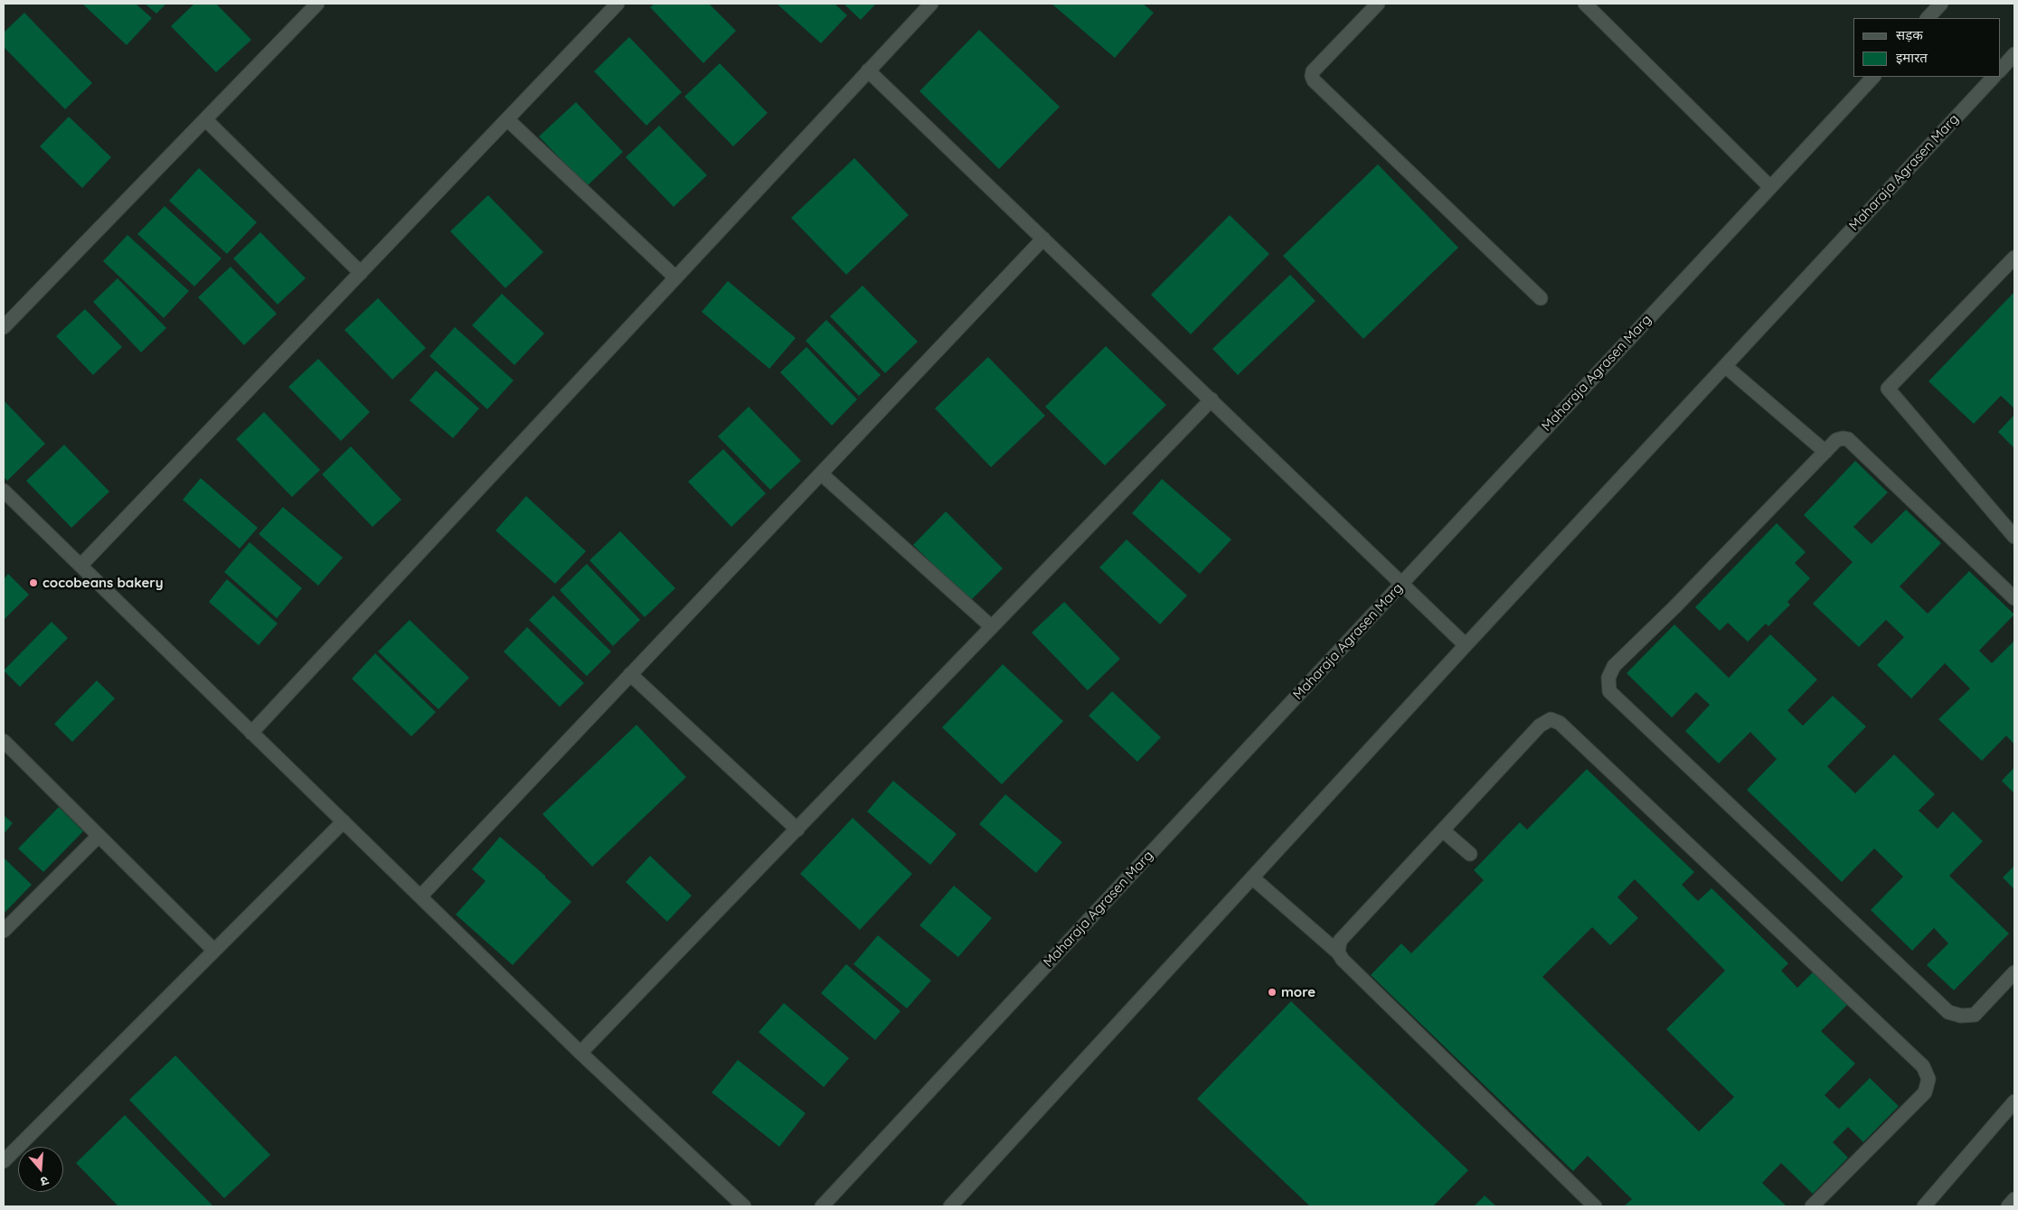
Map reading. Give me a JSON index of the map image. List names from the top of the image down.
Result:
{
  "streets": {
    "street": ["Maharaja Agrasen Marg"]
  },
  "places": ["cocobeans bakery", "more"],
  "legend": ["सड़क", "इमारत"],
  "north": "bottom"
}
